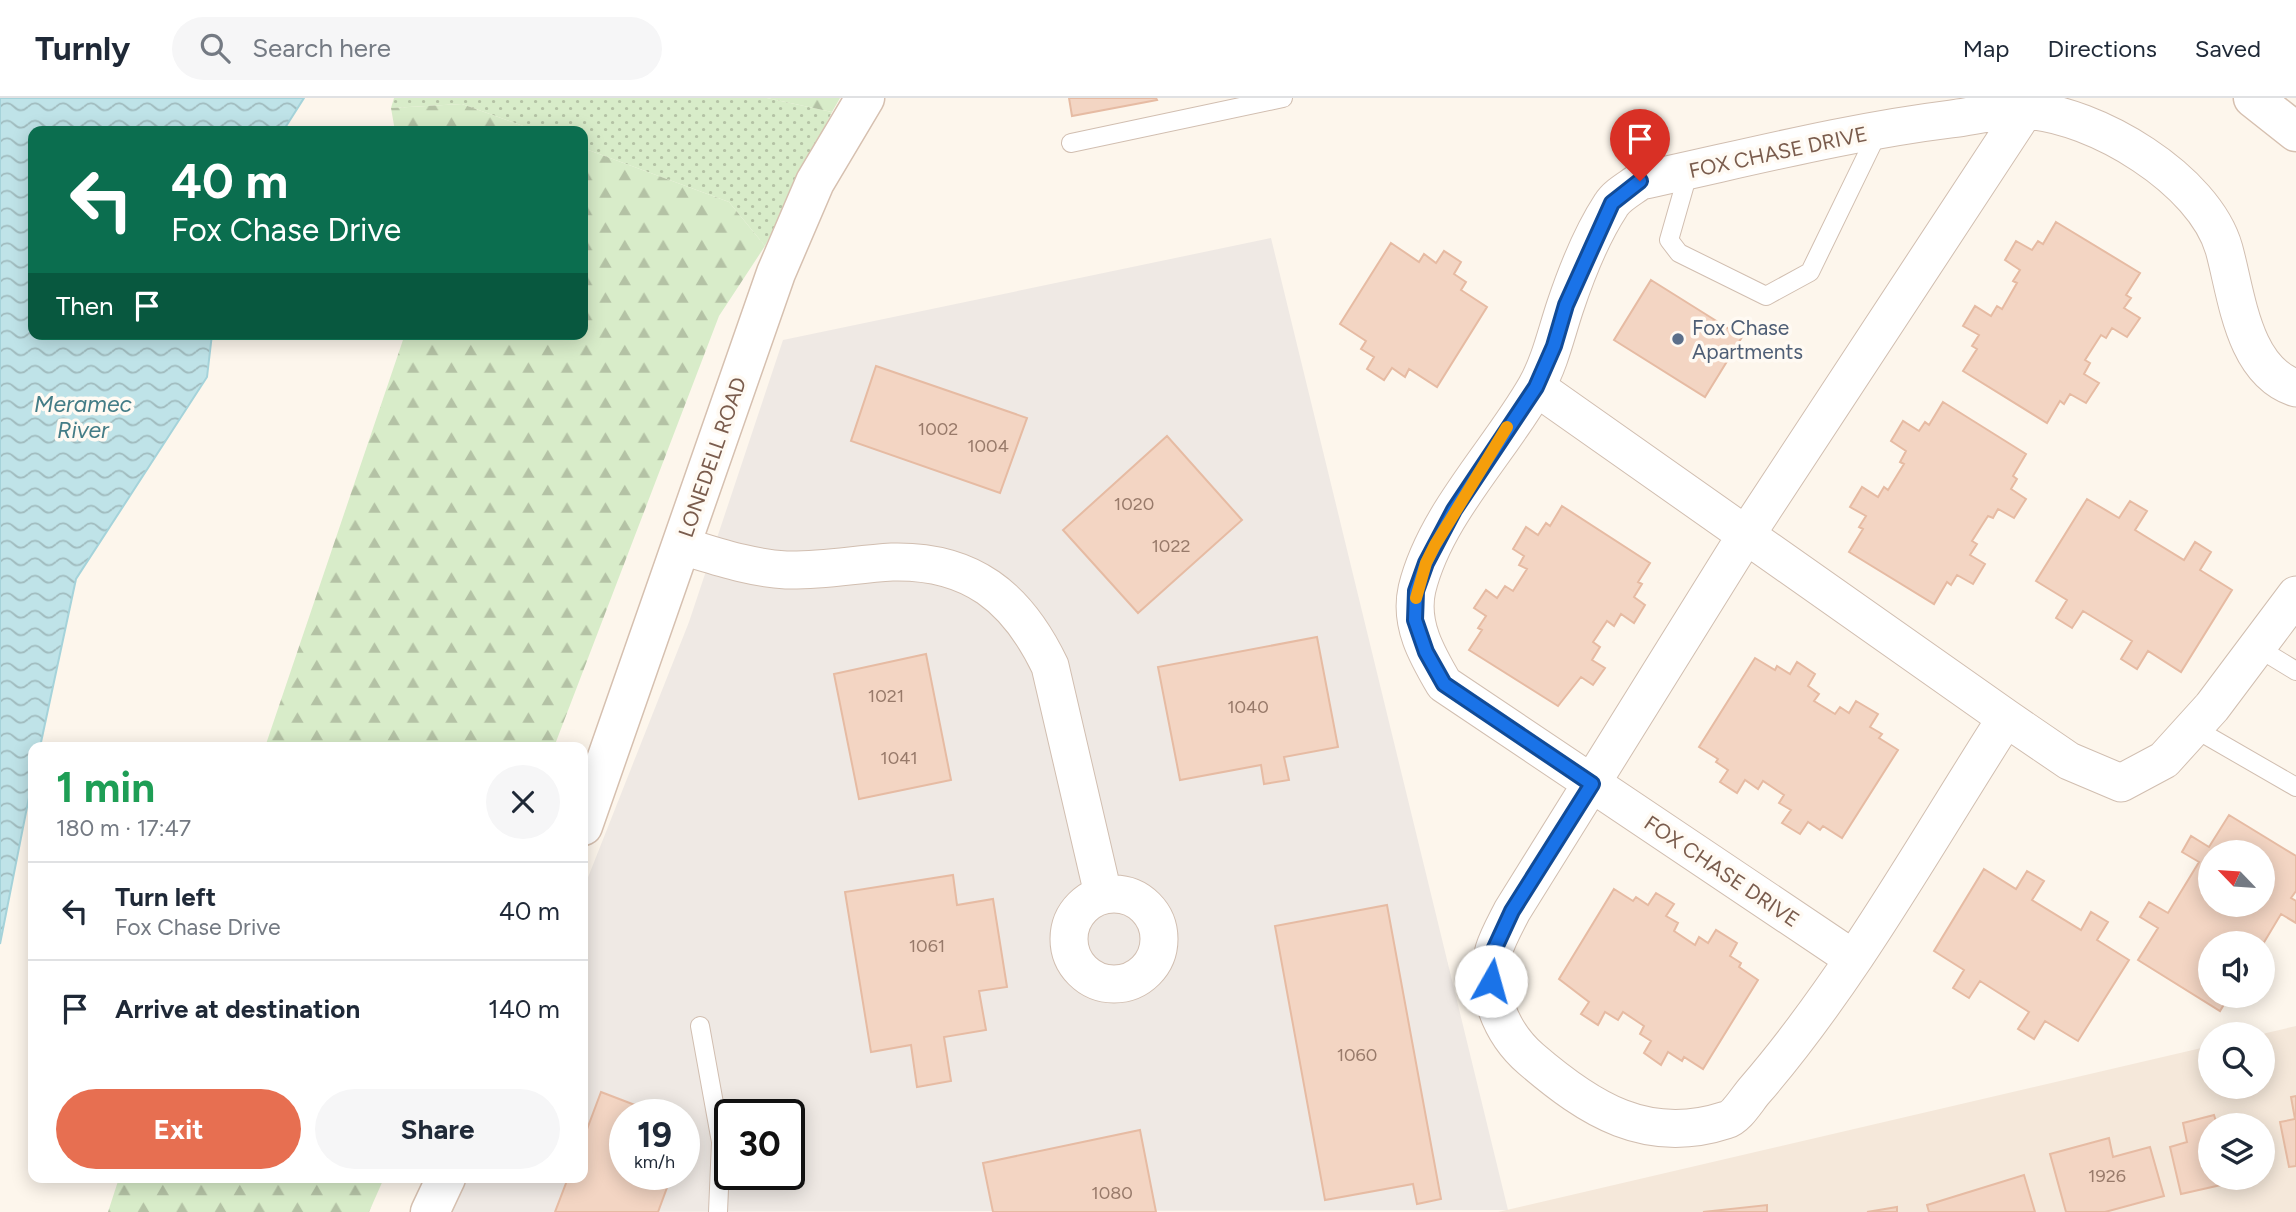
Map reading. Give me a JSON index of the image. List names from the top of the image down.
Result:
{
  "streets": {
    "street": ["FOX CHASE DRIVE", "LONEDELL ROAD"]
  },
  "water": ["Meramec River"],
  "places": ["Fox Chase Apartments"],
  "house_numbers": [
    "1002",
    "1004",
    "1020",
    "1022",
    "1021",
    "1040",
    "1041",
    "1061",
    "1060",
    "1926",
    "1080"
  ],
  "north": "top left",
  "page": {
    "header": "Turnly",
    "search": "Search here",
    "nav": ["Map", "Directions", "Saved"],
    "turn": ["40 m", "Fox Chase Drive"],
    "then": "Then",
    "heading": ["1 min", "180 m · 17:47"],
    "list": [
      {
        "name": "Turn left",
        "note": "Fox Chase Drive",
        "value": "40 m"
      },
      {
        "name": "Arrive at destination",
        "value": "140 m"
      }
    ],
    "buttons": ["Exit", "Share"],
    "speed": "19 km/h",
    "limit": "30"
  }
}
